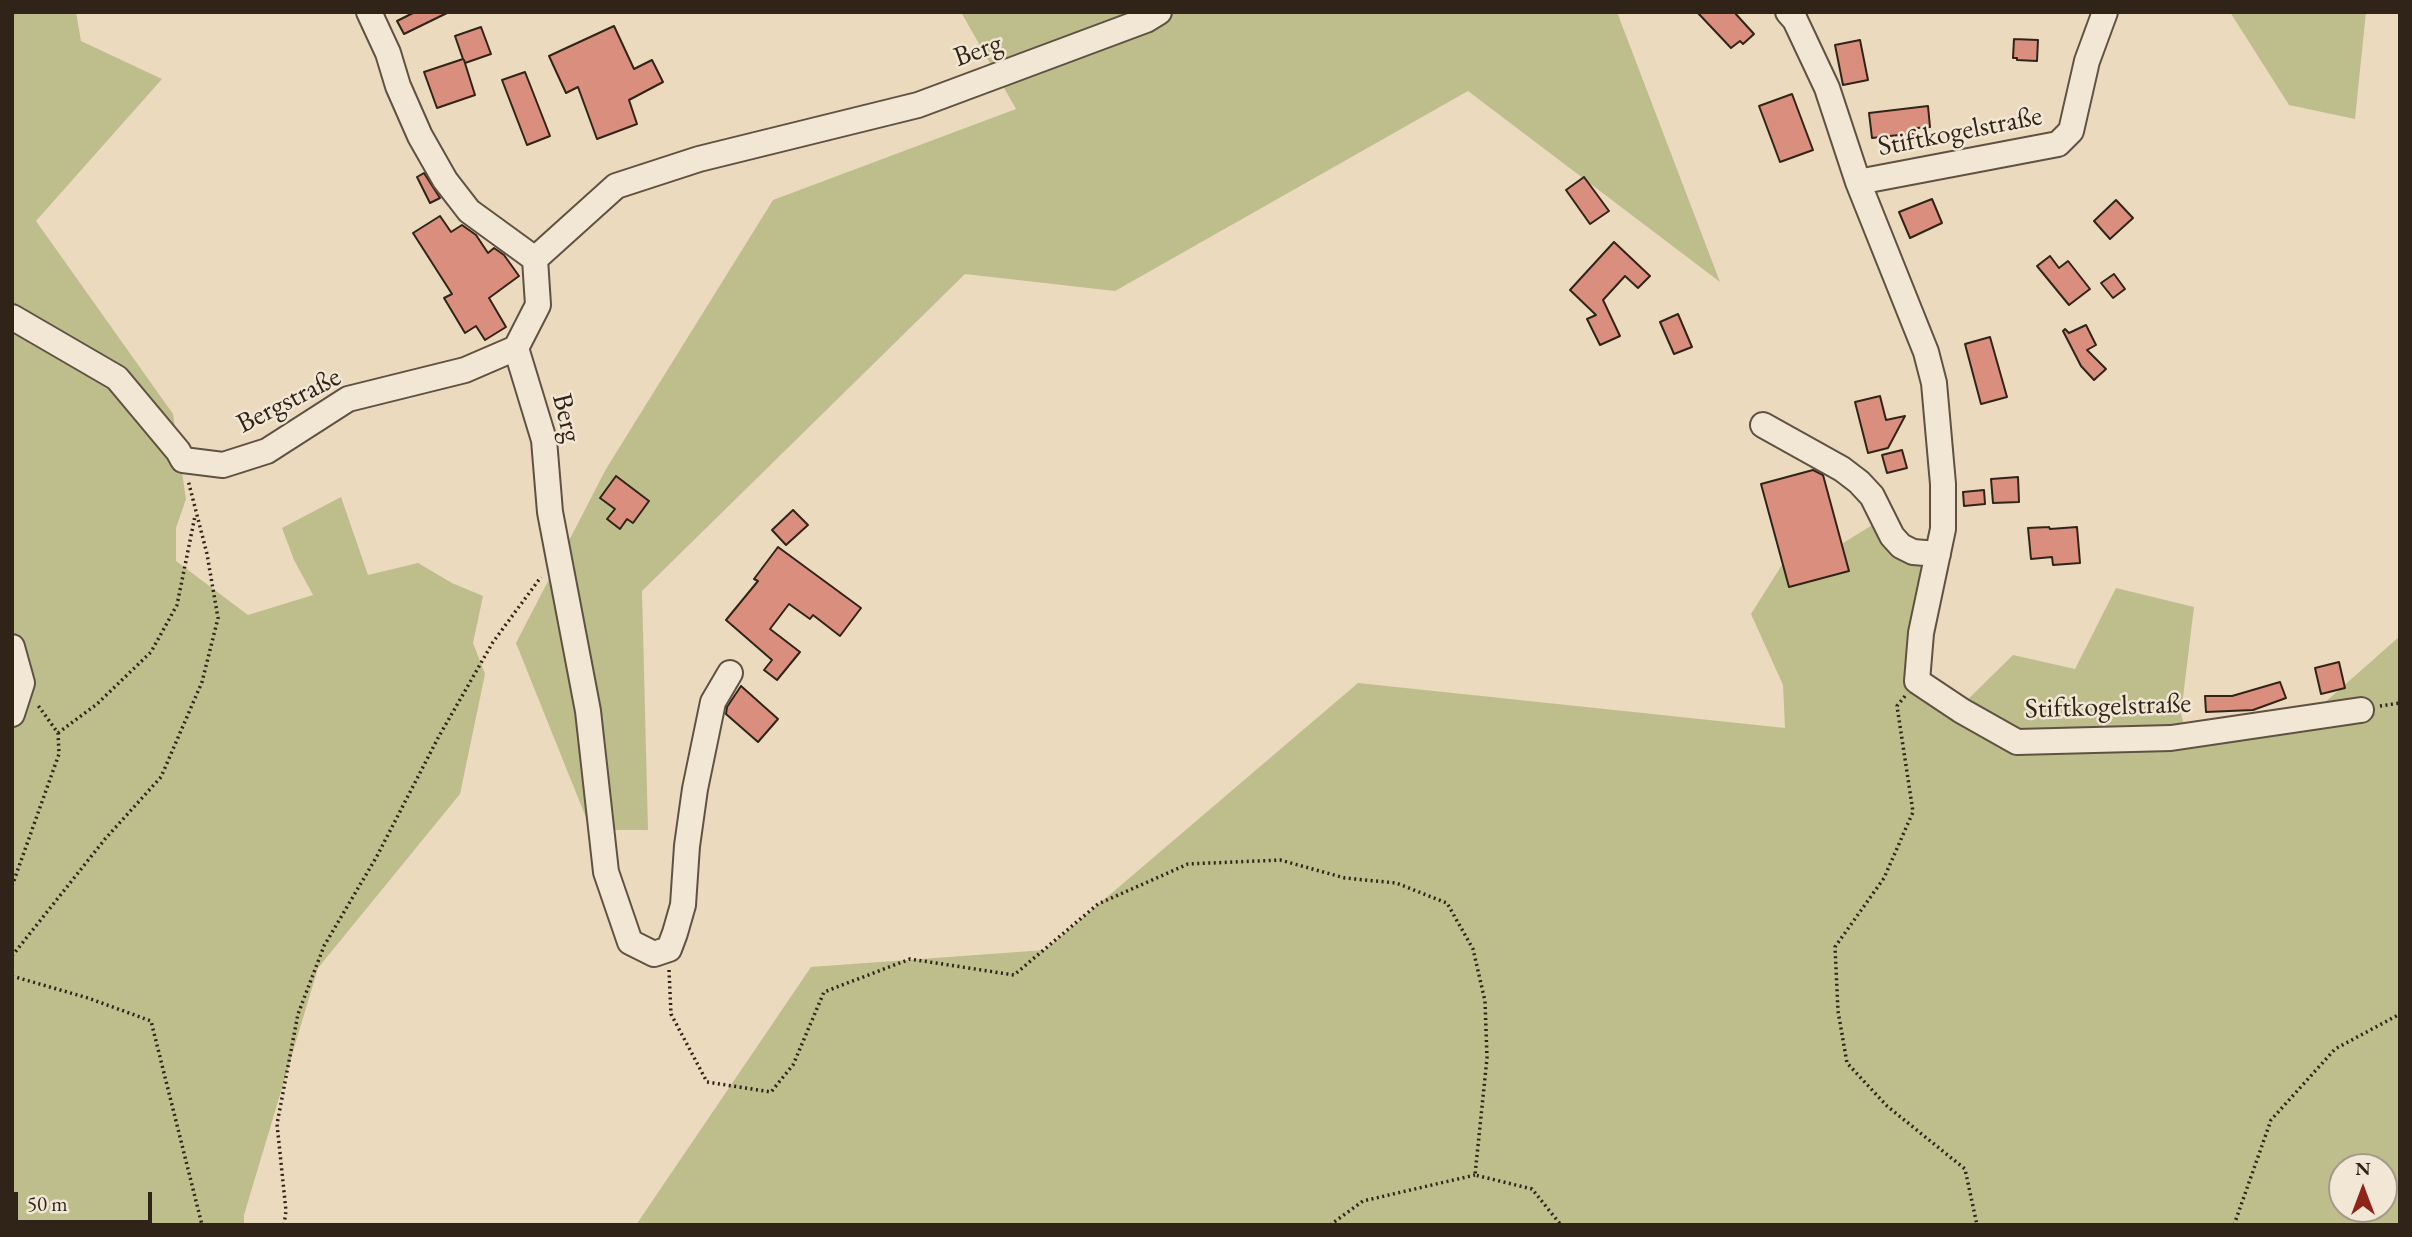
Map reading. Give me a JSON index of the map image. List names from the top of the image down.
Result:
{
  "streets": {
    "street": ["Berg", "Stiftkogelstraße", "Bergstraße"]
  },
  "crossings": [
    ["Berg", "Bergstraße"]
  ],
  "scale_bar": "50 m",
  "north": "top"
}
